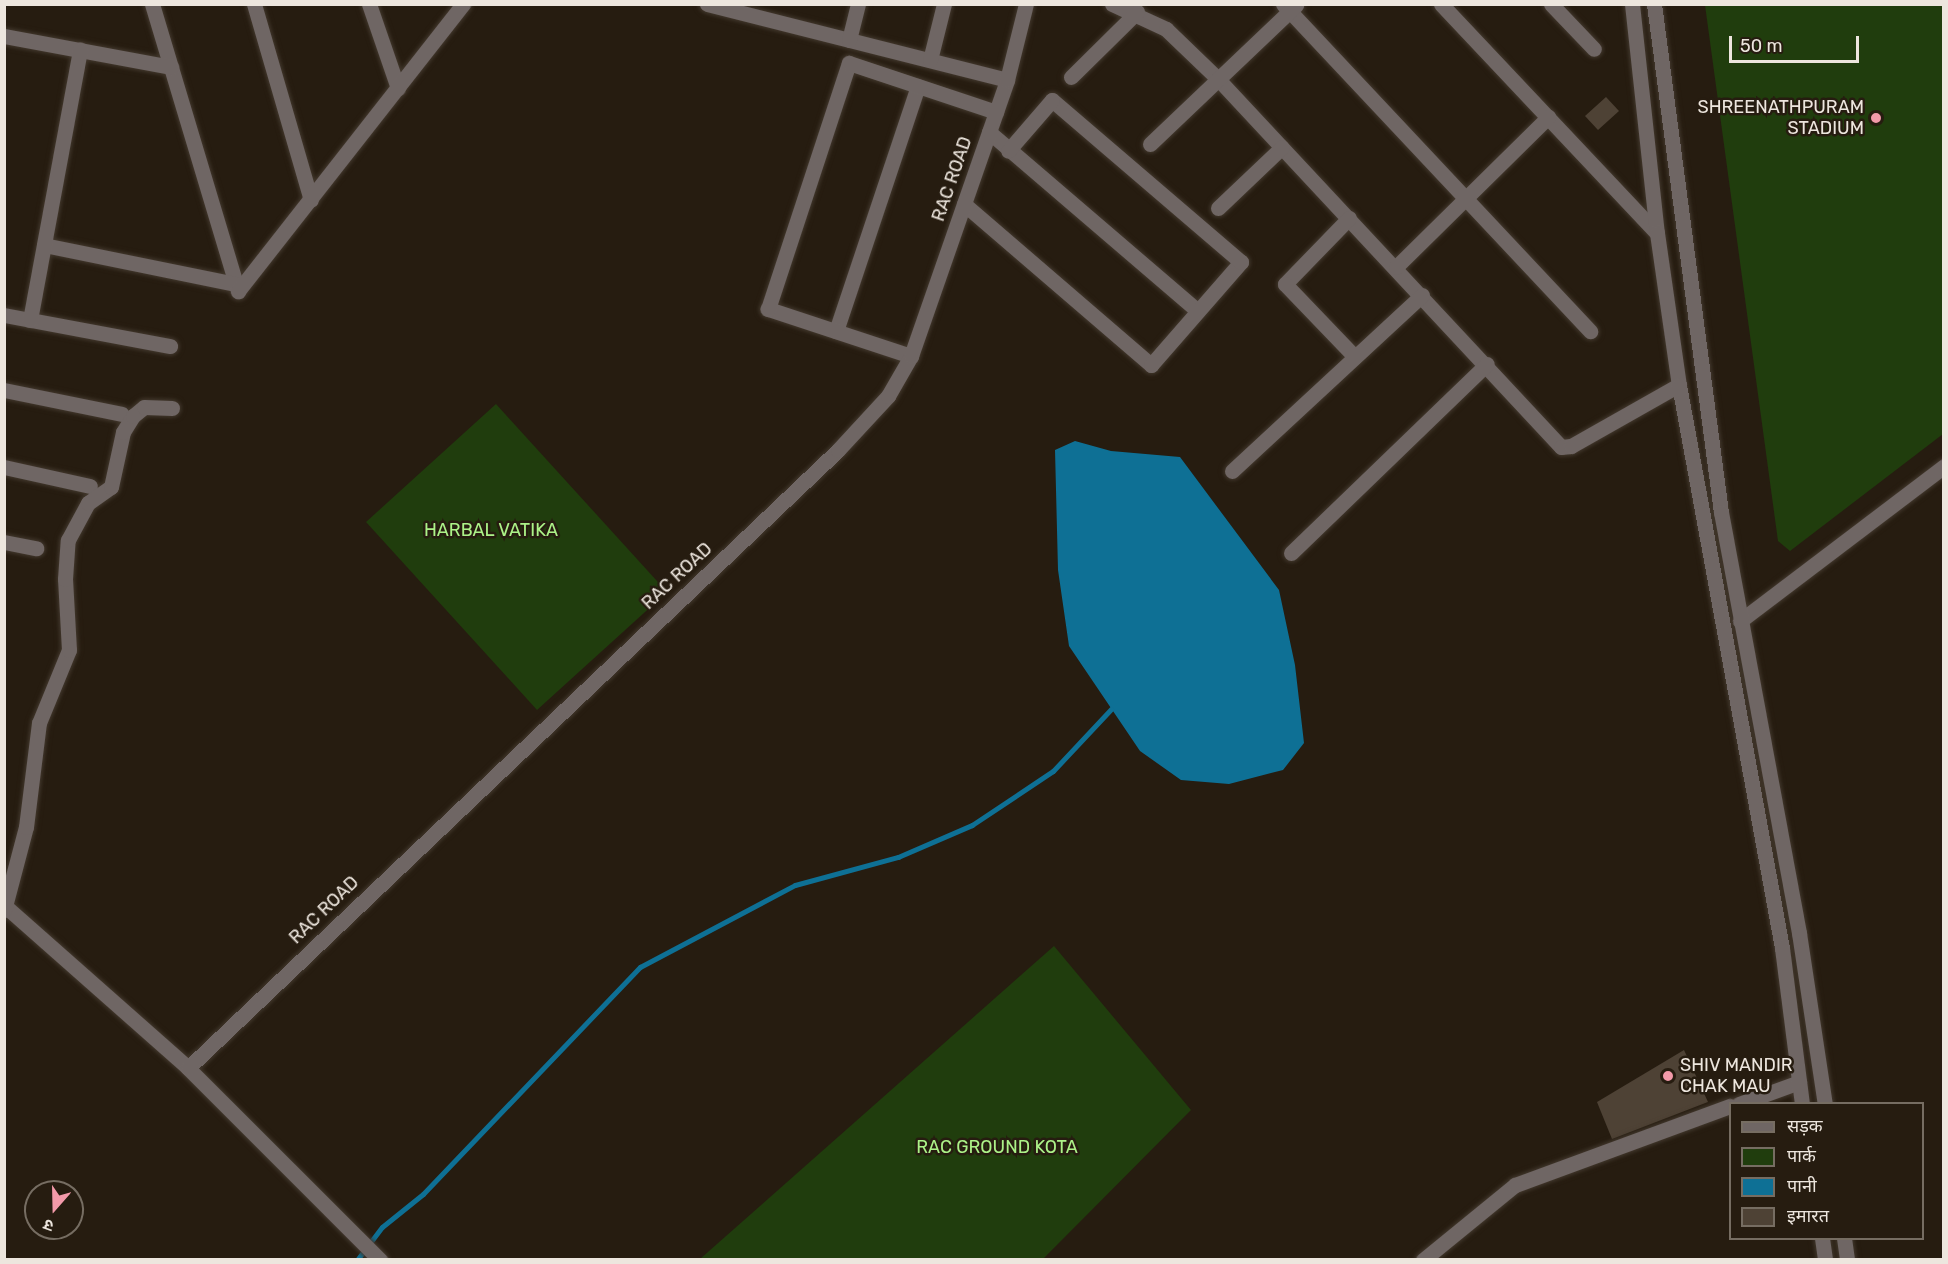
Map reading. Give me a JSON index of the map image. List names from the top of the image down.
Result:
{
  "streets": {
    "street": ["RAC ROAD"]
  },
  "parks": ["HARBAL VATIKA", "RAC GROUND KOTA"],
  "places": ["SHREENATHPURAM STADIUM", "SHIV MANDIR CHAK MAU"],
  "legend": [
    "सड़क",
    "पार्क",
    "पानी",
    "इमारत"
  ],
  "scale_bar": "50 m",
  "north": "bottom"
}
